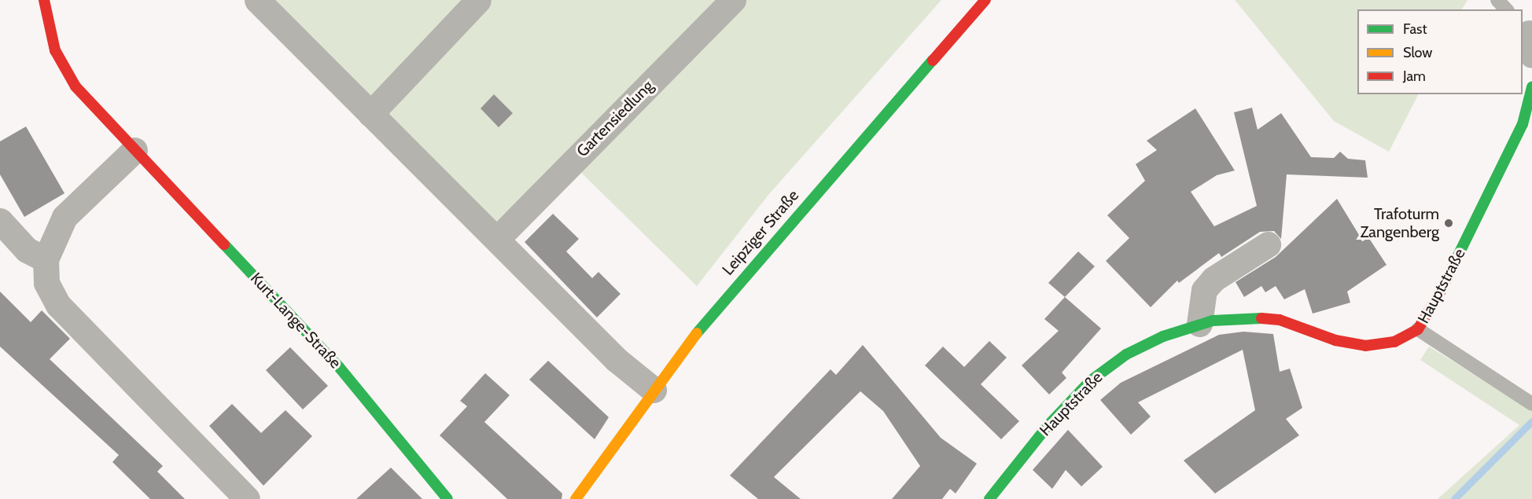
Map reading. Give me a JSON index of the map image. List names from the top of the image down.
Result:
{
  "streets": {
    "street": [
      "Gartensiedlung",
      "Leipziger Straße",
      "Hauptstraße",
      "Kurt-Lange-Straße"
    ]
  },
  "places": ["Trafoturm Zangenberg"],
  "legend": ["Fast", "Slow", "Jam"]
}
